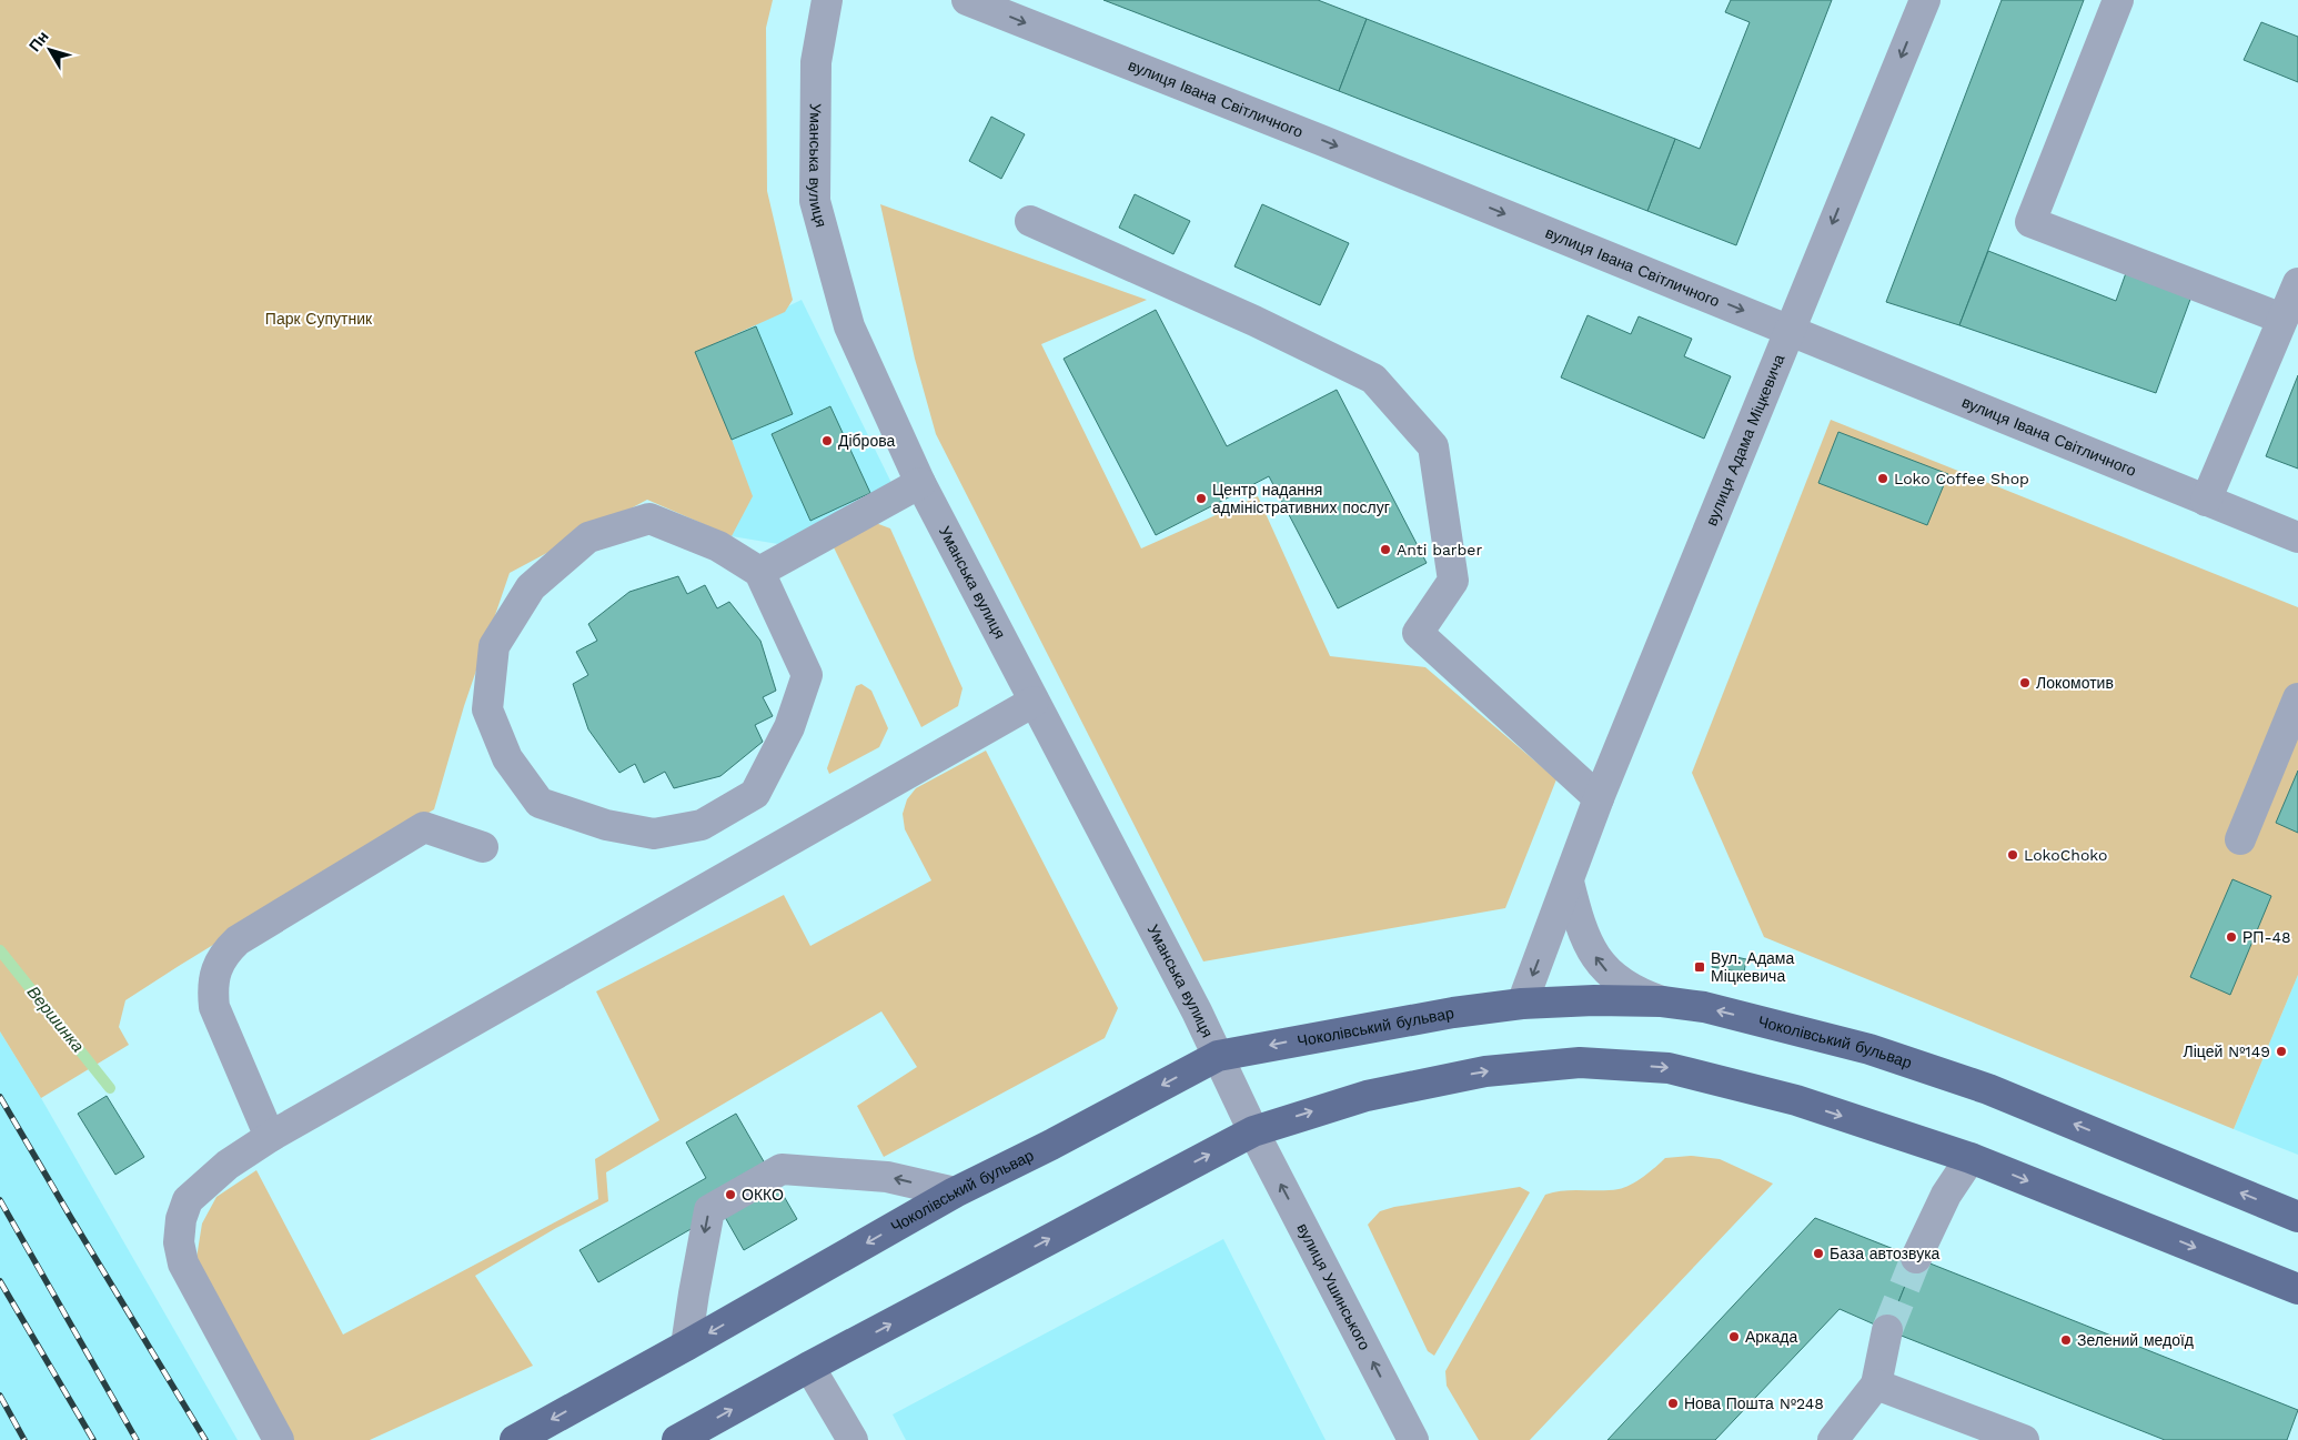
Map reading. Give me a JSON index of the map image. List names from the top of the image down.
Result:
{
  "streets": {
    "main road": ["Чоколівський бульвар"],
    "street": [
      "вулиця Івана Світличного",
      "Уманська вулиця",
      "вулиця Адама Міцкевича",
      "вулиця Ушинського"
    ]
  },
  "crossings": [
    ["вулиця Івана Світличного", "вулиця Адама Міцкевича"],
    ["Уманська вулиця", "Чоколівський бульвар"],
    ["Уманська вулиця", "вулиця Ушинського"],
    ["вулиця Адама Міцкевича", "Чоколівський бульвар"]
  ],
  "one_way": ["вулиця Івана Світличного", "вулиця Адама Міцкевича", "вулиця Ушинського"],
  "water": ["Вершинка"],
  "parks": ["Парк Супутник"],
  "places": {
    "other": [
      "Діброва",
      "Loko Coffee Shop",
      "Центр надання адміністративних послуг",
      "Anti barber",
      "Локомотив",
      "LokoChoko",
      "РП-48",
      "Ліцей №149",
      "ОККО",
      "База автозвука",
      "Аркада",
      "Зелений медоїд",
      "Нова Пошта №248"
    ],
    "transit": ["Вул. Адама Міцкевича"]
  },
  "north": "top left"
}
